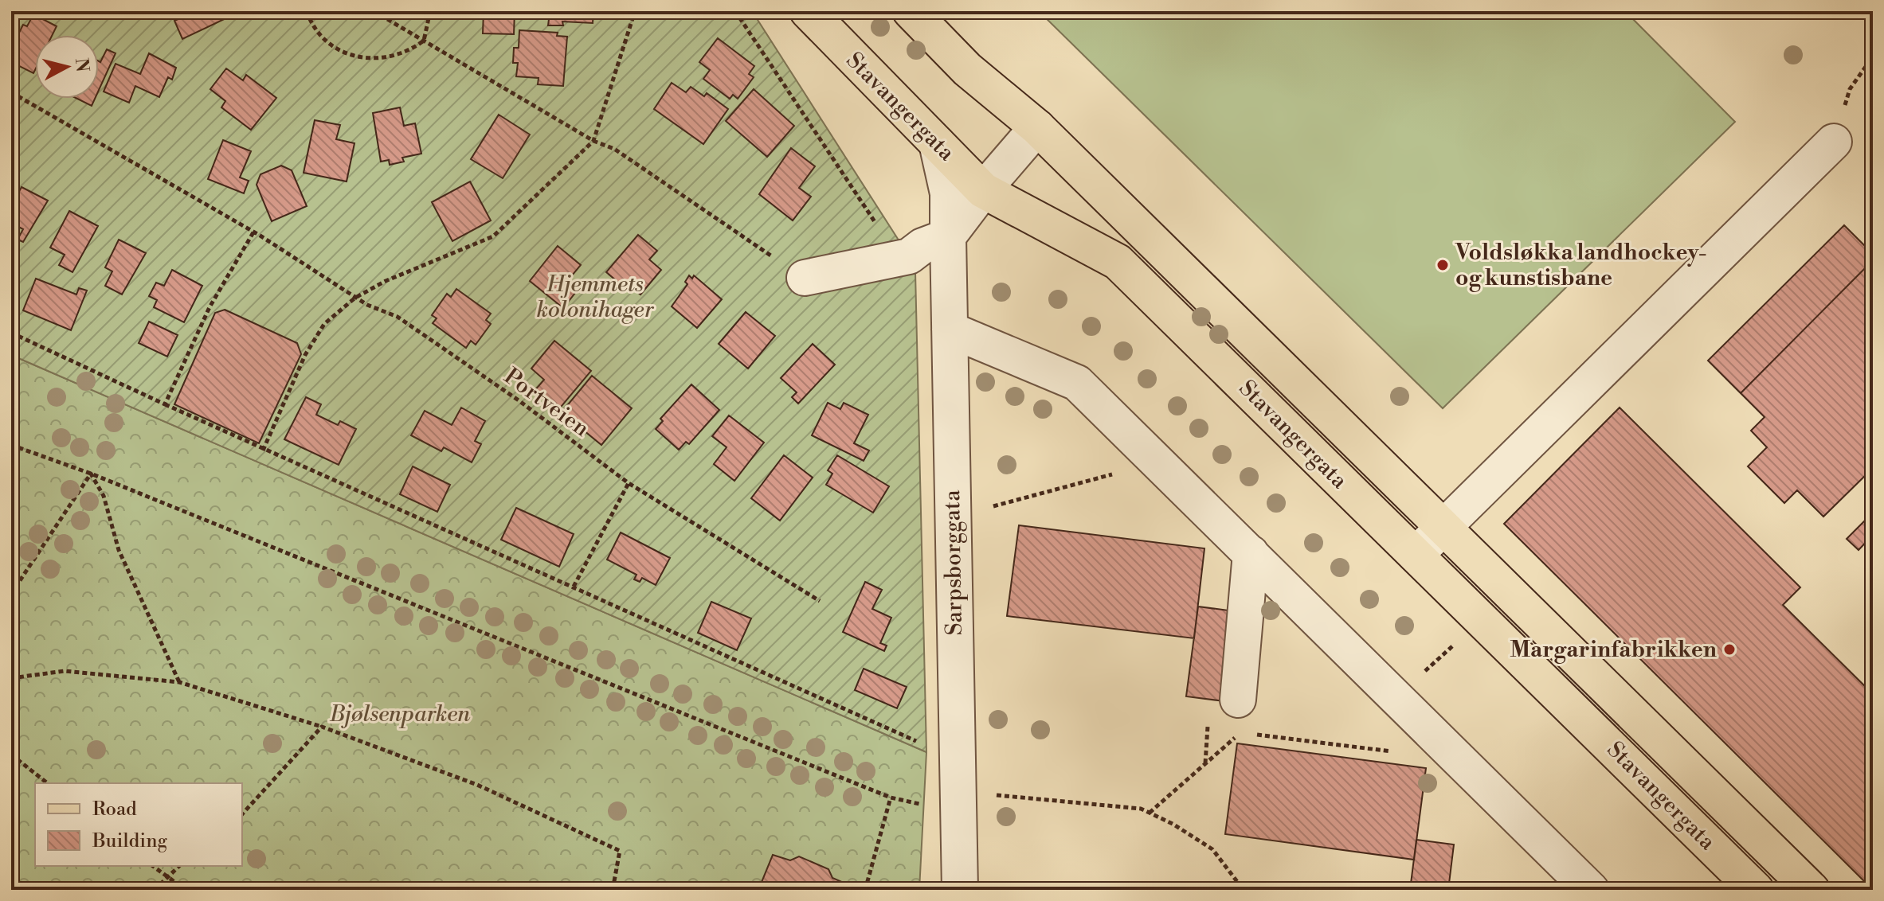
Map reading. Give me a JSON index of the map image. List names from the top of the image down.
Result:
{
  "streets": {
    "main road": ["Stavangergata"],
    "street": ["Sarpsborggata"],
    "path": ["Portveien"]
  },
  "crossings": [
    ["Stavangergata", "Sarpsborggata"]
  ],
  "parks": ["Hjemmets kolonihager", "Bjølsenparken"],
  "places": ["Voldsløkka landhockey- og kunstisbane", "Margarinfabrikken"],
  "legend": ["Road", "Building"],
  "north": "right"
}
